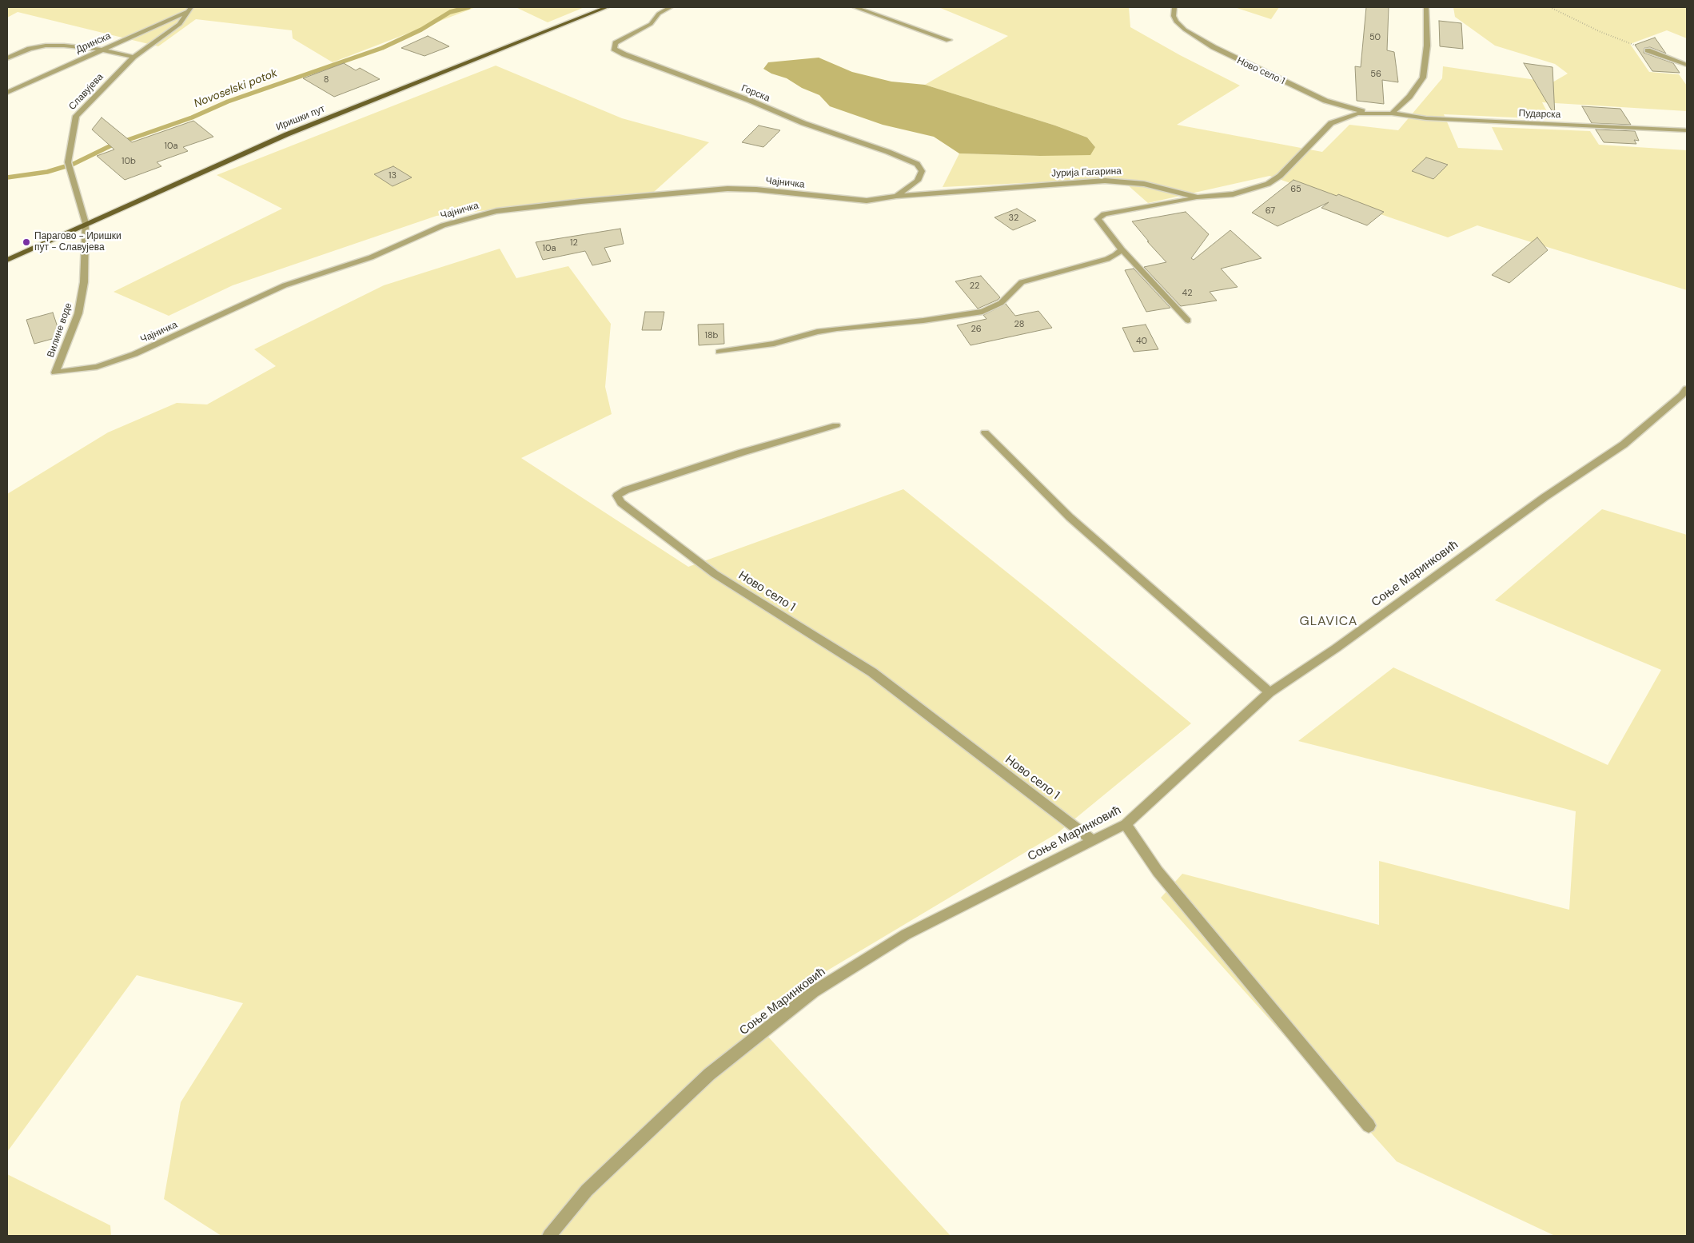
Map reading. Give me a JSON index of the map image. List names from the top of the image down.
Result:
{
  "streets": {
    "main road": ["Иришки пут"],
    "street": [
      "Дринска",
      "Ново село 1",
      "Славујева",
      "Горска",
      "Пударска",
      "Јурија Гагарина",
      "Чајничка",
      "Вилине воде",
      "Соње Маринковић"
    ]
  },
  "crossings": [
    ["Дринска", "Славујева"],
    ["Ново село 1", "Јурија Гагарина"],
    ["Ново село 1", "Соње Маринковић"],
    ["Славујева", "Иришки пут"],
    ["Славујева", "Вилине воде"],
    ["Горска", "Јурија Гагарина"],
    ["Горска", "Чајничка"],
    ["Пударска", "Јурија Гагарина"],
    ["Иришки пут", "Вилине воде"],
    ["Јурија Гагарина", "Чајничка"],
    ["Чајничка", "Вилине воде"]
  ],
  "districts": ["GLAVICA"],
  "water": ["Novoselski potok"],
  "places": ["Парагово - Иришки пут - Славујева"],
  "house_numbers": [
    "50",
    "56",
    "8",
    "10a",
    "10b",
    "13",
    "65",
    "67",
    "32",
    "12",
    "10a",
    "22",
    "42",
    "28",
    "26",
    "18b",
    "40"
  ]
}
